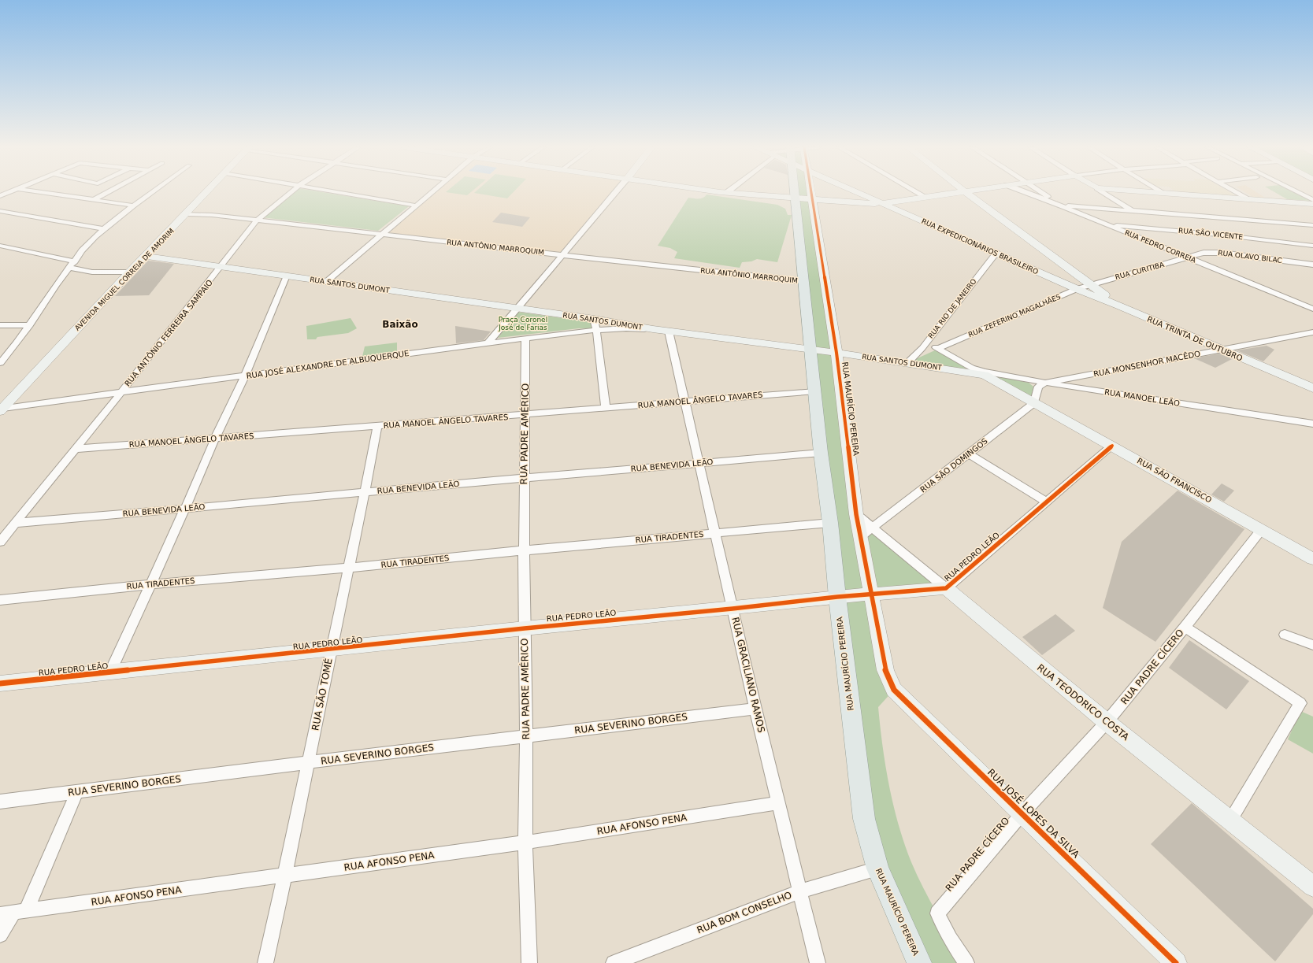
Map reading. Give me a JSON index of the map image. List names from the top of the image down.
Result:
{
  "streets": {
    "main road": ["RUA MAURÍCIO PEREIRA"],
    "street": [
      "RUA SÃO VICENTE",
      "RUA EXPEDICIONÁRIOS BRASILEIRO",
      "RUA PEDRO CORREIA",
      "RUA ANTÔNIO MARROQUIM",
      "RUA OLAVO BILAC",
      "RUA CURITIBA",
      "AVENIDA MIGUEL CORREIA DE AMORIM",
      "RUA SANTOS DUMONT",
      "RUA RIO DE JANEIRO",
      "RUA ZEFERINO MAGALHÃES",
      "RUA ANTÔNIO FERREIRA SAMPAIO",
      "RUA TRINTA DE OUTUBRO",
      "RUA MONSENHOR MACÊDO",
      "RUA JOSÉ ALEXANDRE DE ALBUQUERQUE",
      "RUA MANOEL LEÃO",
      "RUA MANOEL ÂNGELO TAVARES",
      "RUA PADRE AMÉRICO",
      "RUA BENEVIDA LEÃO",
      "RUA SÃO DOMINGOS",
      "RUA SÃO FRANCISCO",
      "RUA TIRADENTES",
      "RUA PEDRO LEÃO",
      "RUA PADRE CÍCERO",
      "RUA GRACILIANO RAMOS",
      "RUA SÃO TOMÉ",
      "RUA TEODORICO COSTA",
      "RUA SEVERINO BORGES",
      "RUA JOSÉ LOPES DA SILVA",
      "RUA AFONSO PENA",
      "RUA BOM CONSELHO"
    ]
  },
  "crossings": [
    ["RUA SÃO VICENTE", "RUA PEDRO CORREIA"],
    ["RUA EXPEDICIONÁRIOS BRASILEIRO", "RUA RIO DE JANEIRO"],
    ["RUA EXPEDICIONÁRIOS BRASILEIRO", "RUA ZEFERINO MAGALHÃES"],
    ["RUA EXPEDICIONÁRIOS BRASILEIRO", "RUA TRINTA DE OUTUBRO"],
    ["RUA PEDRO CORREIA", "RUA OLAVO BILAC"],
    ["RUA PEDRO CORREIA", "RUA CURITIBA"],
    ["RUA ANTÔNIO MARROQUIM", "AVENIDA MIGUEL CORREIA DE AMORIM"],
    ["RUA ANTÔNIO MARROQUIM", "RUA ANTÔNIO FERREIRA SAMPAIO"],
    ["RUA ANTÔNIO MARROQUIM", "RUA MAURÍCIO PEREIRA"],
    ["RUA OLAVO BILAC", "RUA CURITIBA"],
    ["RUA CURITIBA", "RUA ZEFERINO MAGALHÃES"],
    ["AVENIDA MIGUEL CORREIA DE AMORIM", "RUA SANTOS DUMONT"],
    ["AVENIDA MIGUEL CORREIA DE AMORIM", "RUA JOSÉ ALEXANDRE DE ALBUQUERQUE"],
    ["RUA SANTOS DUMONT", "RUA RIO DE JANEIRO"],
    ["RUA SANTOS DUMONT", "RUA ANTÔNIO FERREIRA SAMPAIO"],
    ["RUA SANTOS DUMONT", "RUA JOSÉ ALEXANDRE DE ALBUQUERQUE"],
    ["RUA SANTOS DUMONT", "RUA MAURÍCIO PEREIRA"],
    ["RUA SANTOS DUMONT", "RUA SÃO FRANCISCO"],
    ["RUA SANTOS DUMONT", "RUA GRACILIANO RAMOS"],
    ["RUA ZEFERINO MAGALHÃES", "RUA TRINTA DE OUTUBRO"],
    ["RUA ANTÔNIO FERREIRA SAMPAIO", "RUA JOSÉ ALEXANDRE DE ALBUQUERQUE"],
    ["RUA ANTÔNIO FERREIRA SAMPAIO", "RUA MANOEL ÂNGELO TAVARES"],
    ["RUA ANTÔNIO FERREIRA SAMPAIO", "RUA BENEVIDA LEÃO"],
    ["RUA TRINTA DE OUTUBRO", "RUA MONSENHOR MACÊDO"],
    ["RUA MONSENHOR MACÊDO", "RUA MANOEL LEÃO"],
    ["RUA MONSENHOR MACÊDO", "RUA SÃO DOMINGOS"],
    ["RUA MONSENHOR MACÊDO", "RUA SÃO FRANCISCO"],
    ["RUA JOSÉ ALEXANDRE DE ALBUQUERQUE", "RUA PADRE AMÉRICO"],
    ["RUA MANOEL ÂNGELO TAVARES", "RUA MAURÍCIO PEREIRA"],
    ["RUA MANOEL ÂNGELO TAVARES", "RUA PADRE AMÉRICO"],
    ["RUA MANOEL ÂNGELO TAVARES", "RUA GRACILIANO RAMOS"],
    ["RUA MANOEL ÂNGELO TAVARES", "RUA SÃO TOMÉ"],
    ["RUA MAURÍCIO PEREIRA", "RUA BENEVIDA LEÃO"],
    ["RUA MAURÍCIO PEREIRA", "RUA SÃO DOMINGOS"],
    ["RUA MAURÍCIO PEREIRA", "RUA TIRADENTES"],
    ["RUA MAURÍCIO PEREIRA", "RUA PEDRO LEÃO"],
    ["RUA MAURÍCIO PEREIRA", "RUA TEODORICO COSTA"],
    ["RUA MAURÍCIO PEREIRA", "RUA JOSÉ LOPES DA SILVA"],
    ["RUA MAURÍCIO PEREIRA", "RUA BOM CONSELHO"],
    ["RUA PADRE AMÉRICO", "RUA BENEVIDA LEÃO"],
    ["RUA PADRE AMÉRICO", "RUA TIRADENTES"],
    ["RUA PADRE AMÉRICO", "RUA PEDRO LEÃO"],
    ["RUA PADRE AMÉRICO", "RUA SEVERINO BORGES"],
    ["RUA PADRE AMÉRICO", "RUA AFONSO PENA"],
    ["RUA BENEVIDA LEÃO", "RUA GRACILIANO RAMOS"],
    ["RUA BENEVIDA LEÃO", "RUA SÃO TOMÉ"],
    ["RUA SÃO DOMINGOS", "RUA SÃO FRANCISCO"],
    ["RUA SÃO DOMINGOS", "RUA TEODORICO COSTA"],
    ["RUA SÃO FRANCISCO", "RUA PEDRO LEÃO"],
    ["RUA SÃO FRANCISCO", "RUA PADRE CÍCERO"],
    ["RUA TIRADENTES", "RUA GRACILIANO RAMOS"],
    ["RUA TIRADENTES", "RUA SÃO TOMÉ"],
    ["RUA PEDRO LEÃO", "RUA GRACILIANO RAMOS"],
    ["RUA PEDRO LEÃO", "RUA SÃO TOMÉ"],
    ["RUA PEDRO LEÃO", "RUA TEODORICO COSTA"],
    ["RUA PADRE CÍCERO", "RUA TEODORICO COSTA"],
    ["RUA PADRE CÍCERO", "RUA JOSÉ LOPES DA SILVA"],
    ["RUA GRACILIANO RAMOS", "RUA SEVERINO BORGES"],
    ["RUA GRACILIANO RAMOS", "RUA AFONSO PENA"],
    ["RUA GRACILIANO RAMOS", "RUA BOM CONSELHO"],
    ["RUA SÃO TOMÉ", "RUA SEVERINO BORGES"],
    ["RUA SÃO TOMÉ", "RUA AFONSO PENA"]
  ],
  "districts": ["Baixão"],
  "parks": ["Praça Coronel José de Farias"]
}
